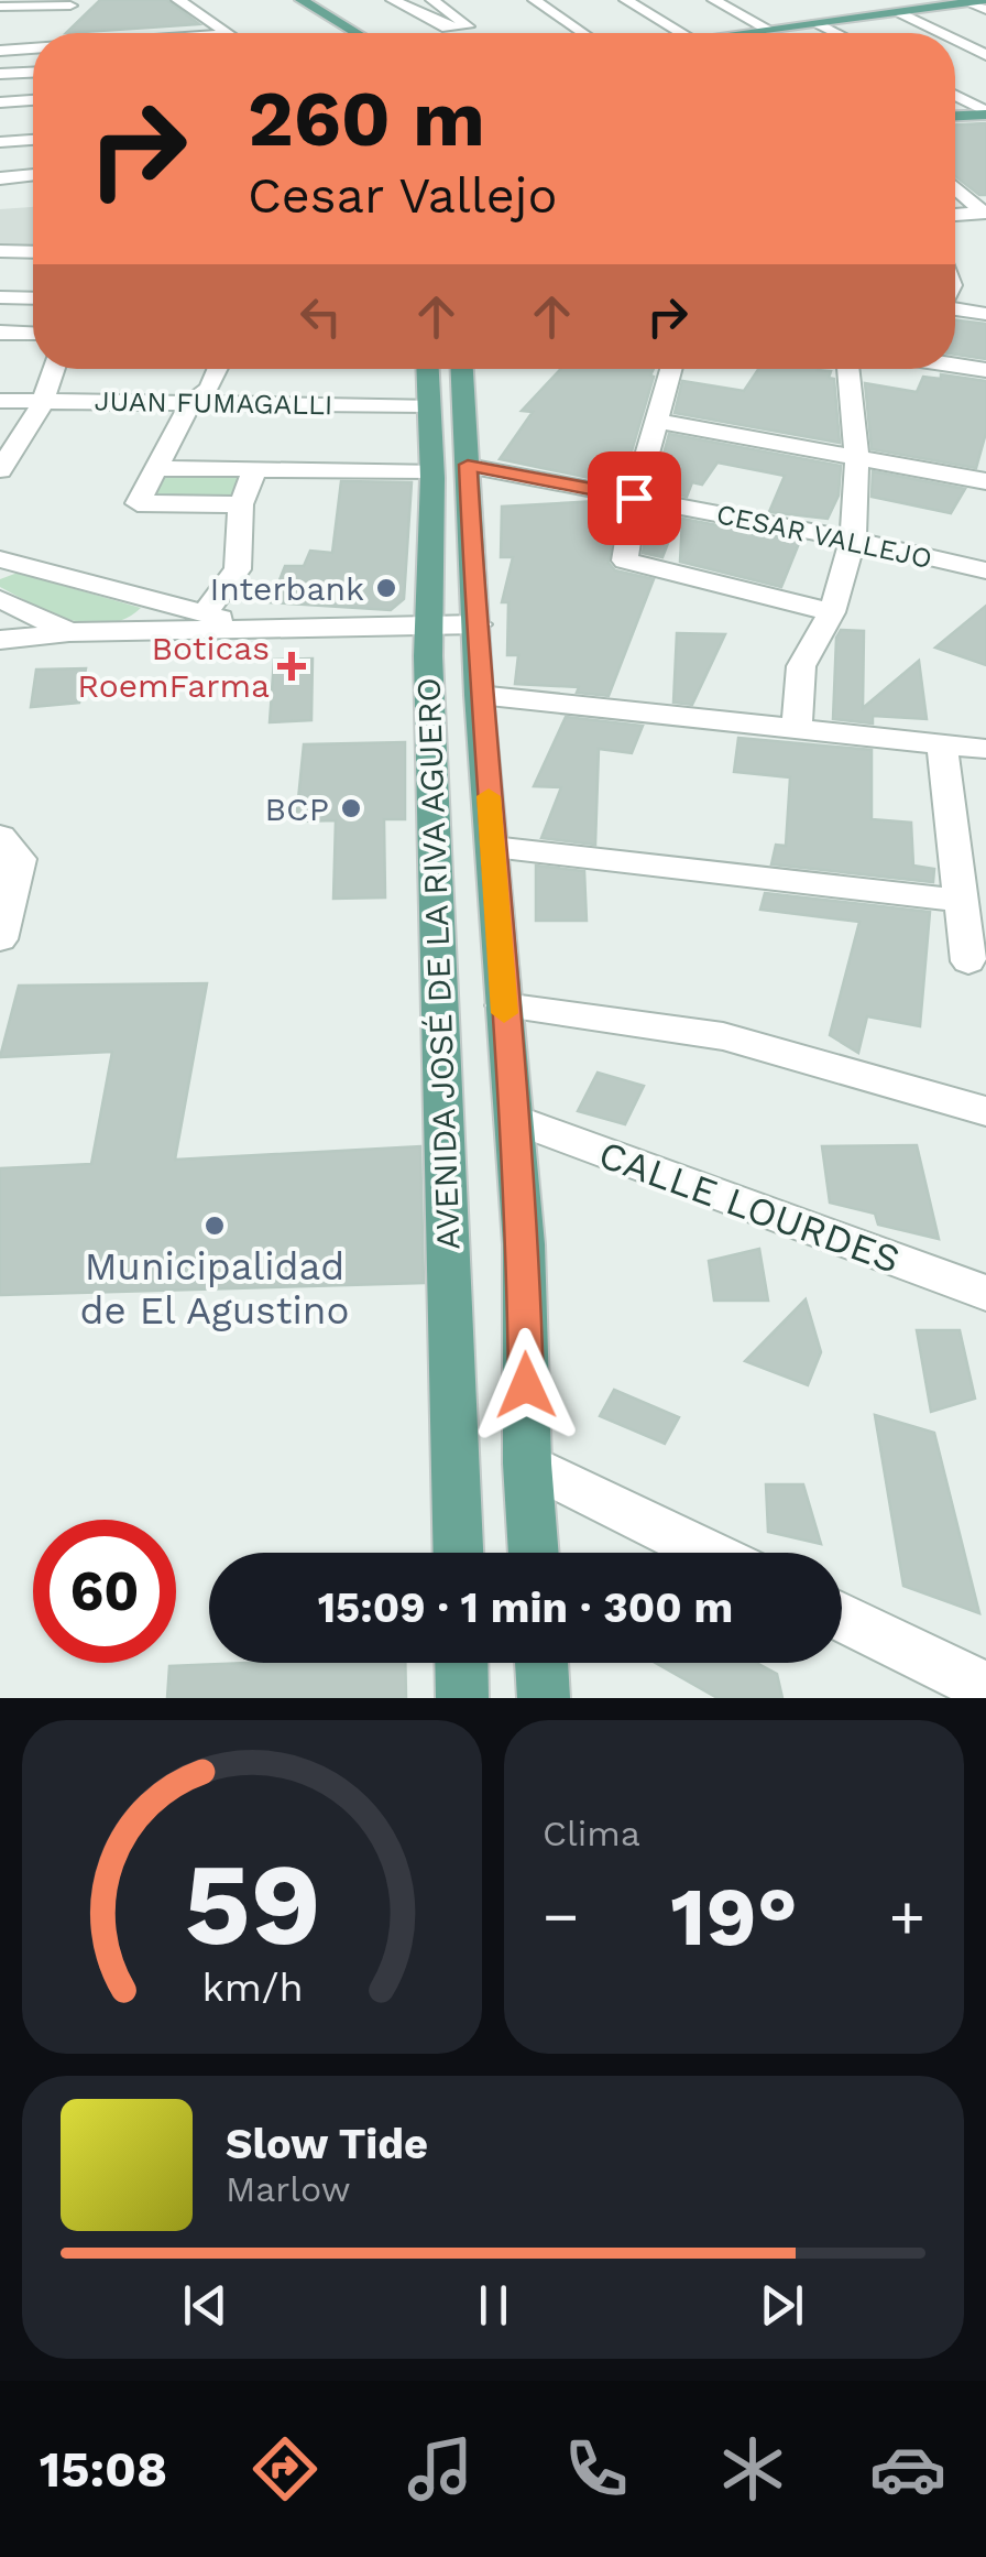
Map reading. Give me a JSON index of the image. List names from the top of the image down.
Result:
{
  "streets": {
    "main road": ["AVENIDA JOSÉ DE LA RIVA AGUERO"],
    "street": ["JUAN FUMAGALLI", "CESAR VALLEJO", "CALLE LOURDES"]
  },
  "crossings": [
    ["JUAN FUMAGALLI", "AVENIDA JOSÉ DE LA RIVA AGUERO"],
    ["CESAR VALLEJO", "AVENIDA JOSÉ DE LA RIVA AGUERO"],
    ["AVENIDA JOSÉ DE LA RIVA AGUERO", "CALLE LOURDES"]
  ],
  "places": {
    "other": ["Interbank", "BCP", "Municipalidad de El Agustino"],
    "health": ["Boticas RoemFarma"]
  },
  "page": {
    "turn": ["260 m", "Cesar Vallejo"],
    "limit": "60",
    "trip": "15:09 · 1 min · 300 m",
    "tile": "Clima",
    "heat": ["−", "19°", "+"],
    "song": ["Slow Tide", "Marlow"],
    "tabs": "15:08",
    "gauge": ["59", "km/h"]
  }
}
